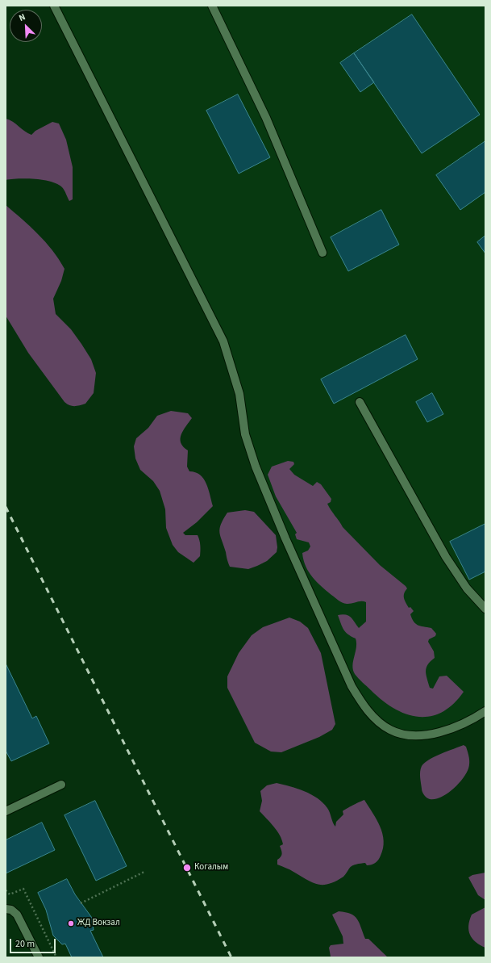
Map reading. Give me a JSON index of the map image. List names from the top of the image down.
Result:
{
  "places": ["Когалым", "ЖД Вокзал"],
  "scale_bar": "20 m",
  "north": "top left"
}
